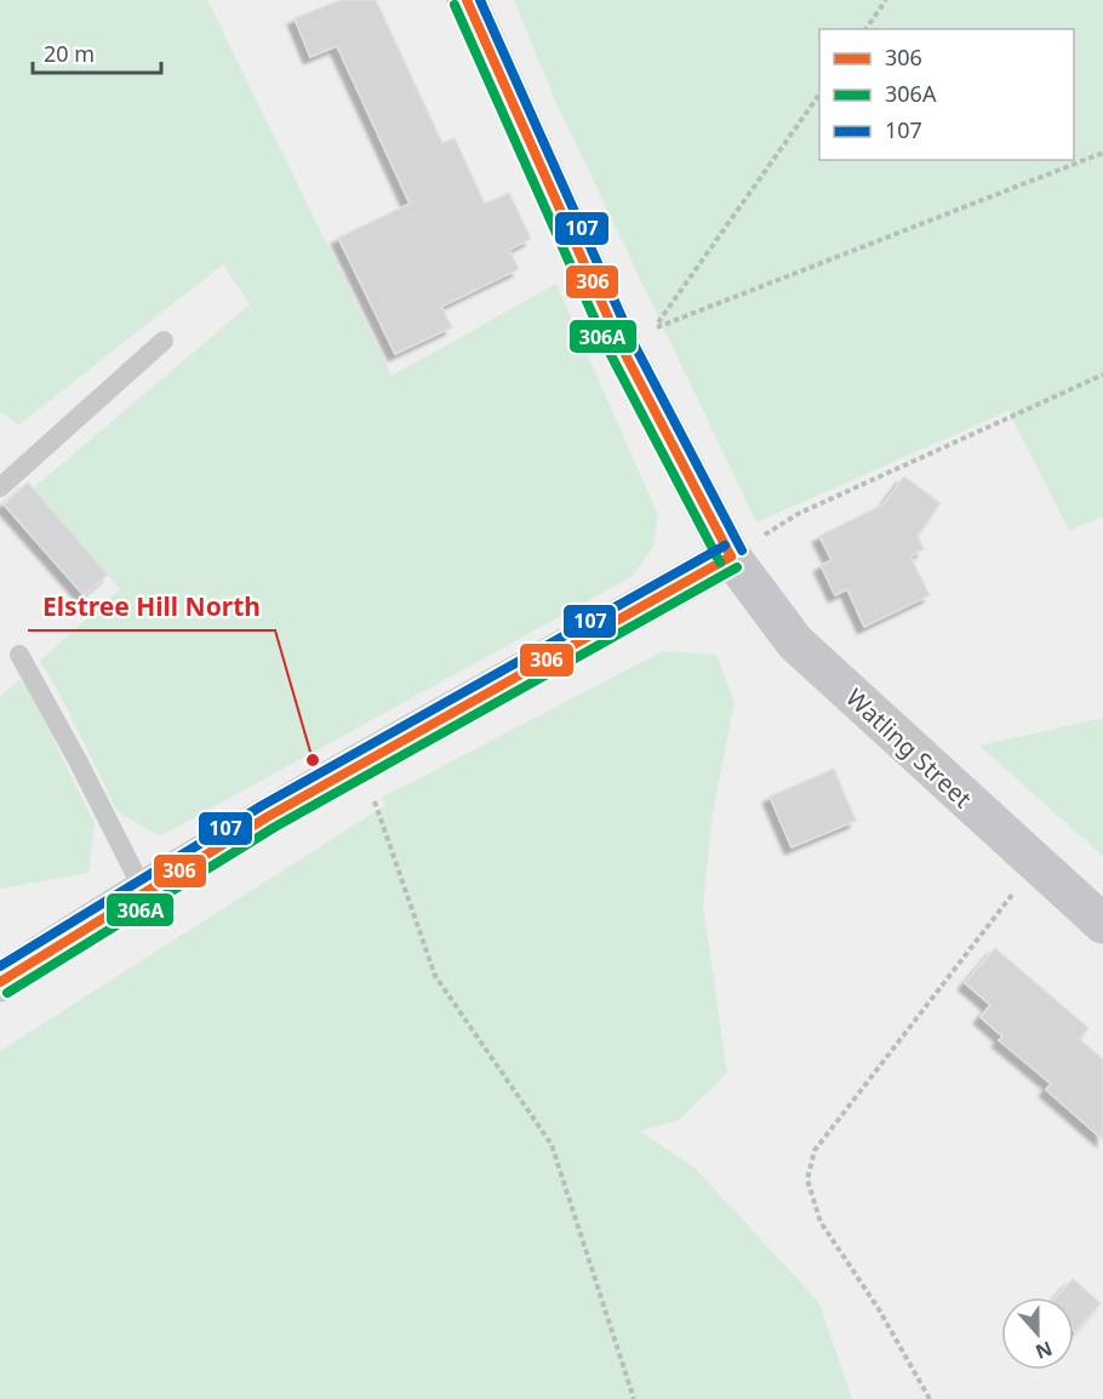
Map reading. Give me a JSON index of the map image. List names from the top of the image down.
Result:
{
  "streets": {
    "main road": ["Watling Street"]
  },
  "places": ["Elstree Hill North"],
  "lines": ["transit line 306", "transit line 107", "transit line 306A"],
  "legend": ["306", "306A", "107"],
  "scale_bar": "20 m",
  "north": "bottom"
}
